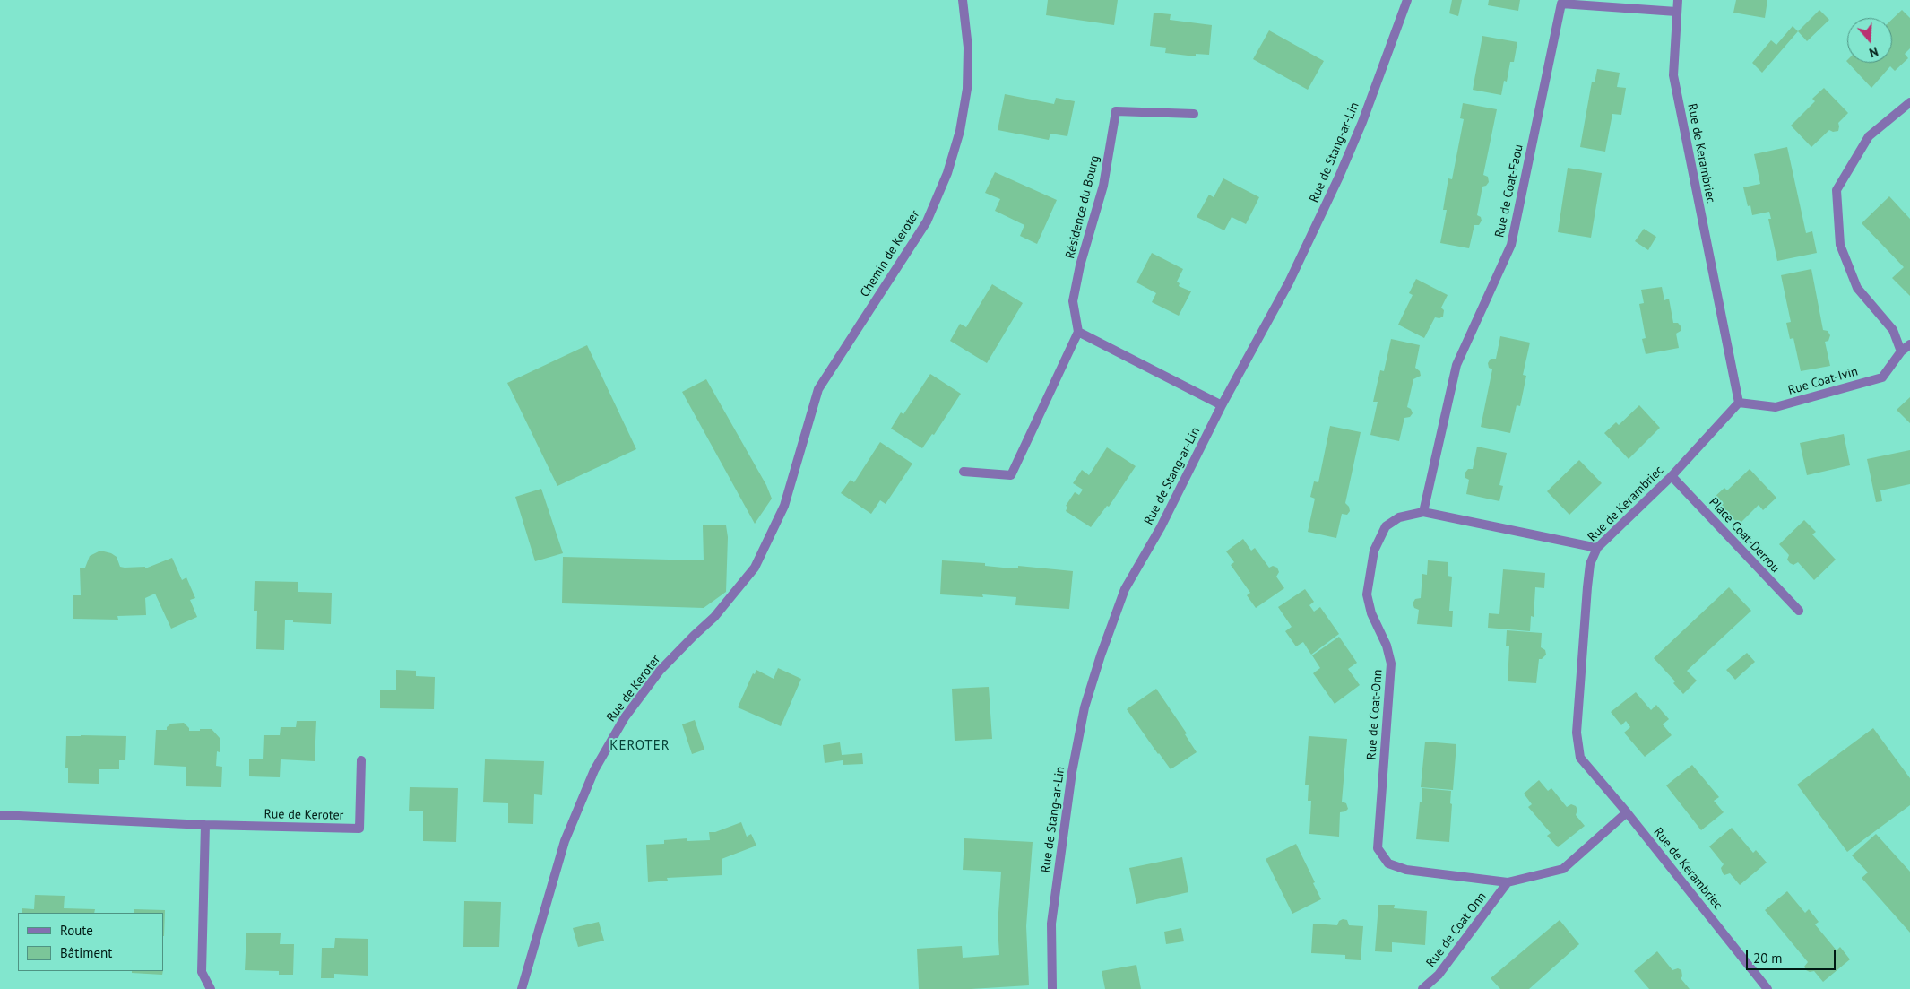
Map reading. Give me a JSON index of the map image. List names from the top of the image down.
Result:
{
  "streets": {
    "street": [
      "Rue de Stang-ar-Lin",
      "Rue de Kerambriec",
      "Rue de Coat-Faou",
      "Résidence du Bourg",
      "Chemin de Keroter",
      "Rue Coat-Ivin",
      "Place Coat-Derrou",
      "Rue de Keroter",
      "Rue de Coat-Onn",
      "Rue de Coat Onn"
    ]
  },
  "crossings": [
    ["Rue de Kerambriec", "Rue de Coat-Faou"],
    ["Rue de Kerambriec", "Rue Coat-Ivin"],
    ["Rue de Kerambriec", "Place Coat-Derrou"],
    ["Rue de Kerambriec", "Rue de Coat-Onn"],
    ["Rue de Coat-Faou", "Rue de Coat-Onn"],
    ["Chemin de Keroter", "Rue de Keroter"],
    ["Rue de Coat-Onn", "Rue de Coat Onn"]
  ],
  "districts": ["KEROTER"],
  "legend": ["Route", "Bâtiment"],
  "scale_bar": "20 m",
  "north": "bottom"
}
